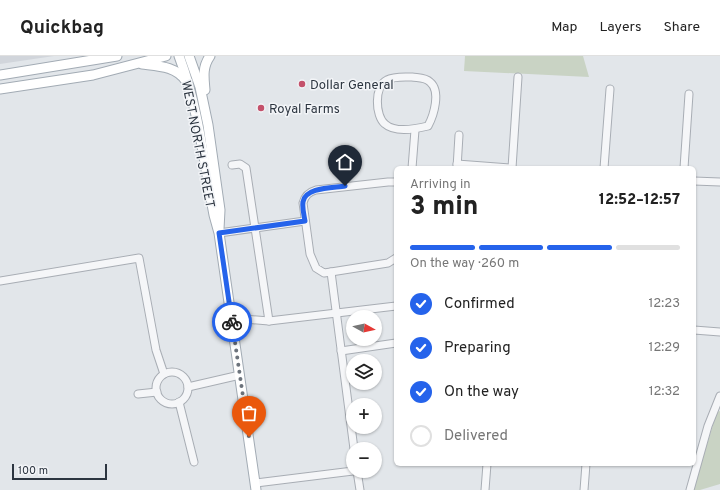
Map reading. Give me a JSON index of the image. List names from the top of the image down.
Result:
{
  "streets": {
    "main road": ["WEST NORTH STREET"]
  },
  "places": ["Dollar General", "Royal Farms"],
  "scale_bar": "100 m",
  "north": "right",
  "page": {
    "header": "Quickbag",
    "nav": ["Map", "Layers", "Share"],
    "heading": ["3 min", "Arriving in", "12:52–12:57"],
    "bar": "On the way · 260 m",
    "list": [
      ["Confirmed", "12:23"],
      ["Preparing", "12:29"],
      ["On the way", "12:32"],
      "Delivered"
    ],
    "map_buttons": ["+", "−"],
    "scale": "100 m"
  }
}
